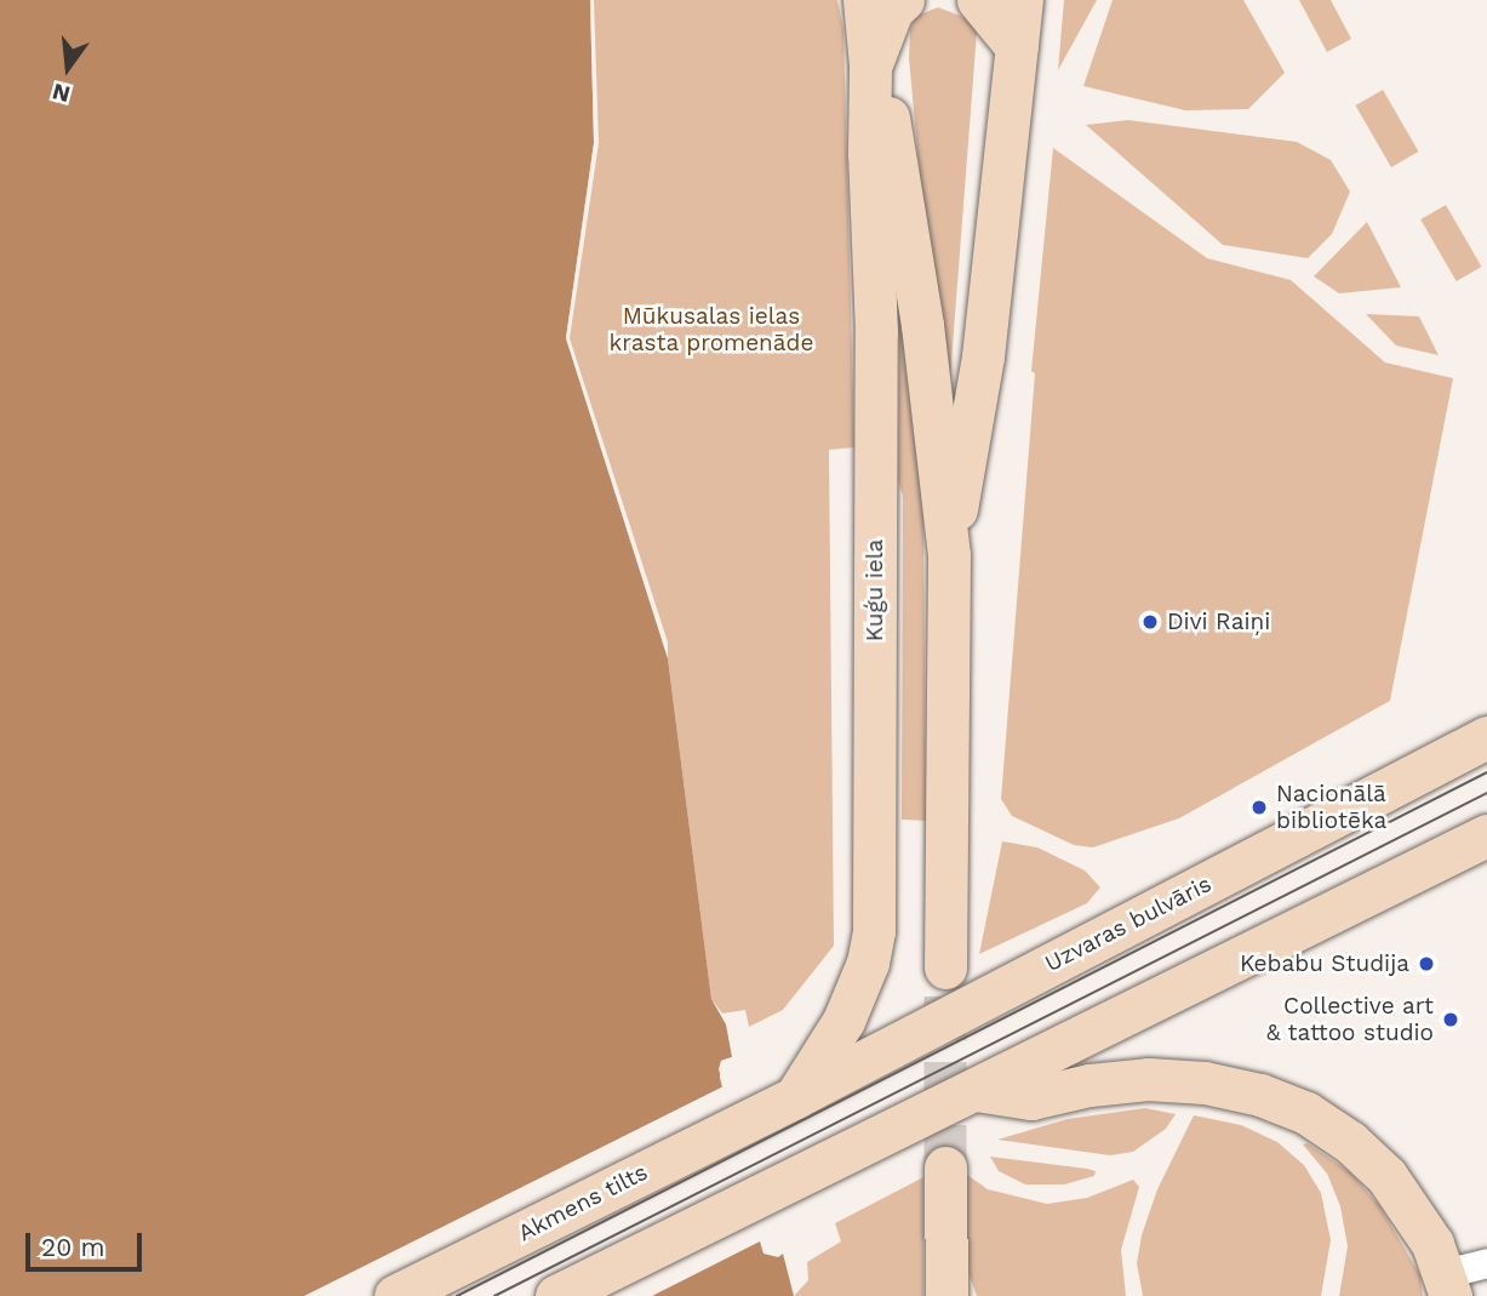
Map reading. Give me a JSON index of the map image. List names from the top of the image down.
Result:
{
  "streets": {
    "main road": ["Kuģu iela", "Uzvaras bulvāris", "Akmens tilts"]
  },
  "crossings": [
    ["Kuģu iela", "Uzvaras bulvāris"],
    ["Kuģu iela", "Akmens tilts"],
    ["Uzvaras bulvāris", "Akmens tilts"]
  ],
  "parks": ["Mūkusalas ielas krasta promenāde"],
  "places": [
    "Divi Raiņi",
    "Nacionālā bibliotēka",
    "Kebabu Studija",
    "Collective art & tattoo studio"
  ],
  "scale_bar": "20 m",
  "north": "bottom"
}
